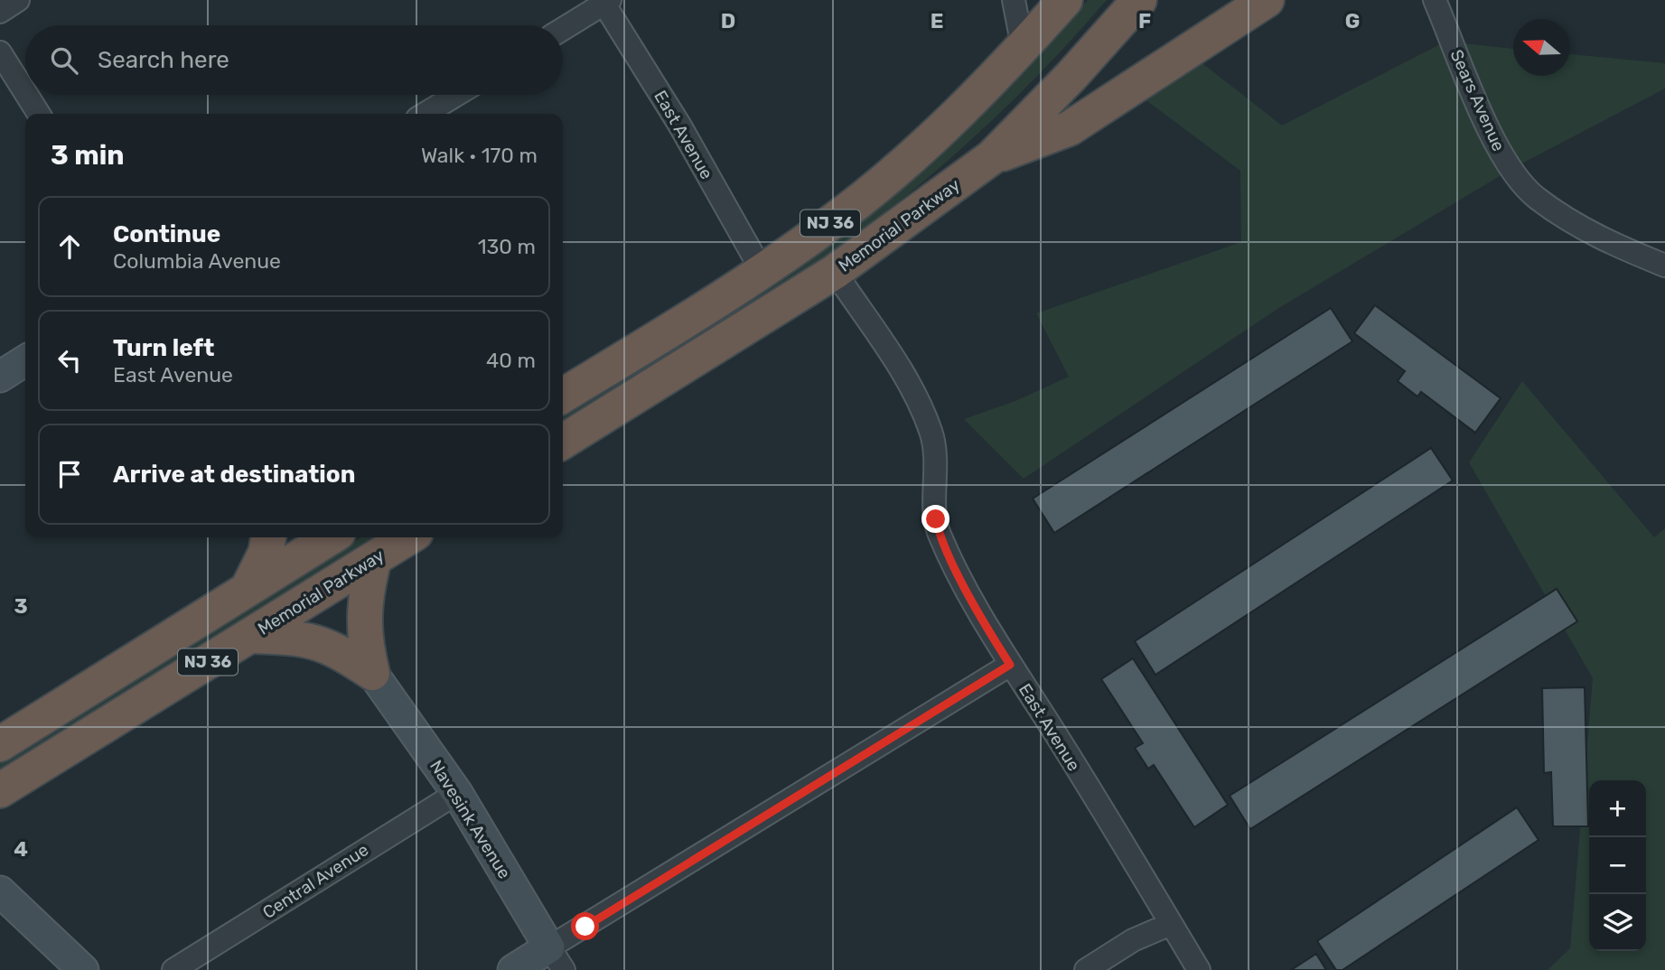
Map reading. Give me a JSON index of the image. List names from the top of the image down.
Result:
{
  "streets": {
    "highway": ["NJ 36", "Memorial Parkway"],
    "street": [
      "Sears Avenue",
      "East Avenue",
      "Navesink Avenue",
      "Central Avenue"
    ]
  },
  "crossings": [
    ["East Avenue", "NJ 36"],
    ["East Avenue", "Memorial Parkway"],
    ["Navesink Avenue", "Central Avenue"]
  ],
  "north": "left",
  "page": {
    "search": "Search here",
    "heading": ["3 min", "Walk · 170 m"],
    "list": [
      ["Continue", "Columbia Avenue", "130 m"],
      ["Turn left", "East Avenue", "40 m"],
      "Arrive at destination"
    ],
    "map_buttons": ["+", "−"]
  },
  "grid": {
    "columns": [
      "D",
      "E",
      "F",
      "G"
    ],
    "rows": ["3", "4"]
  }
}
